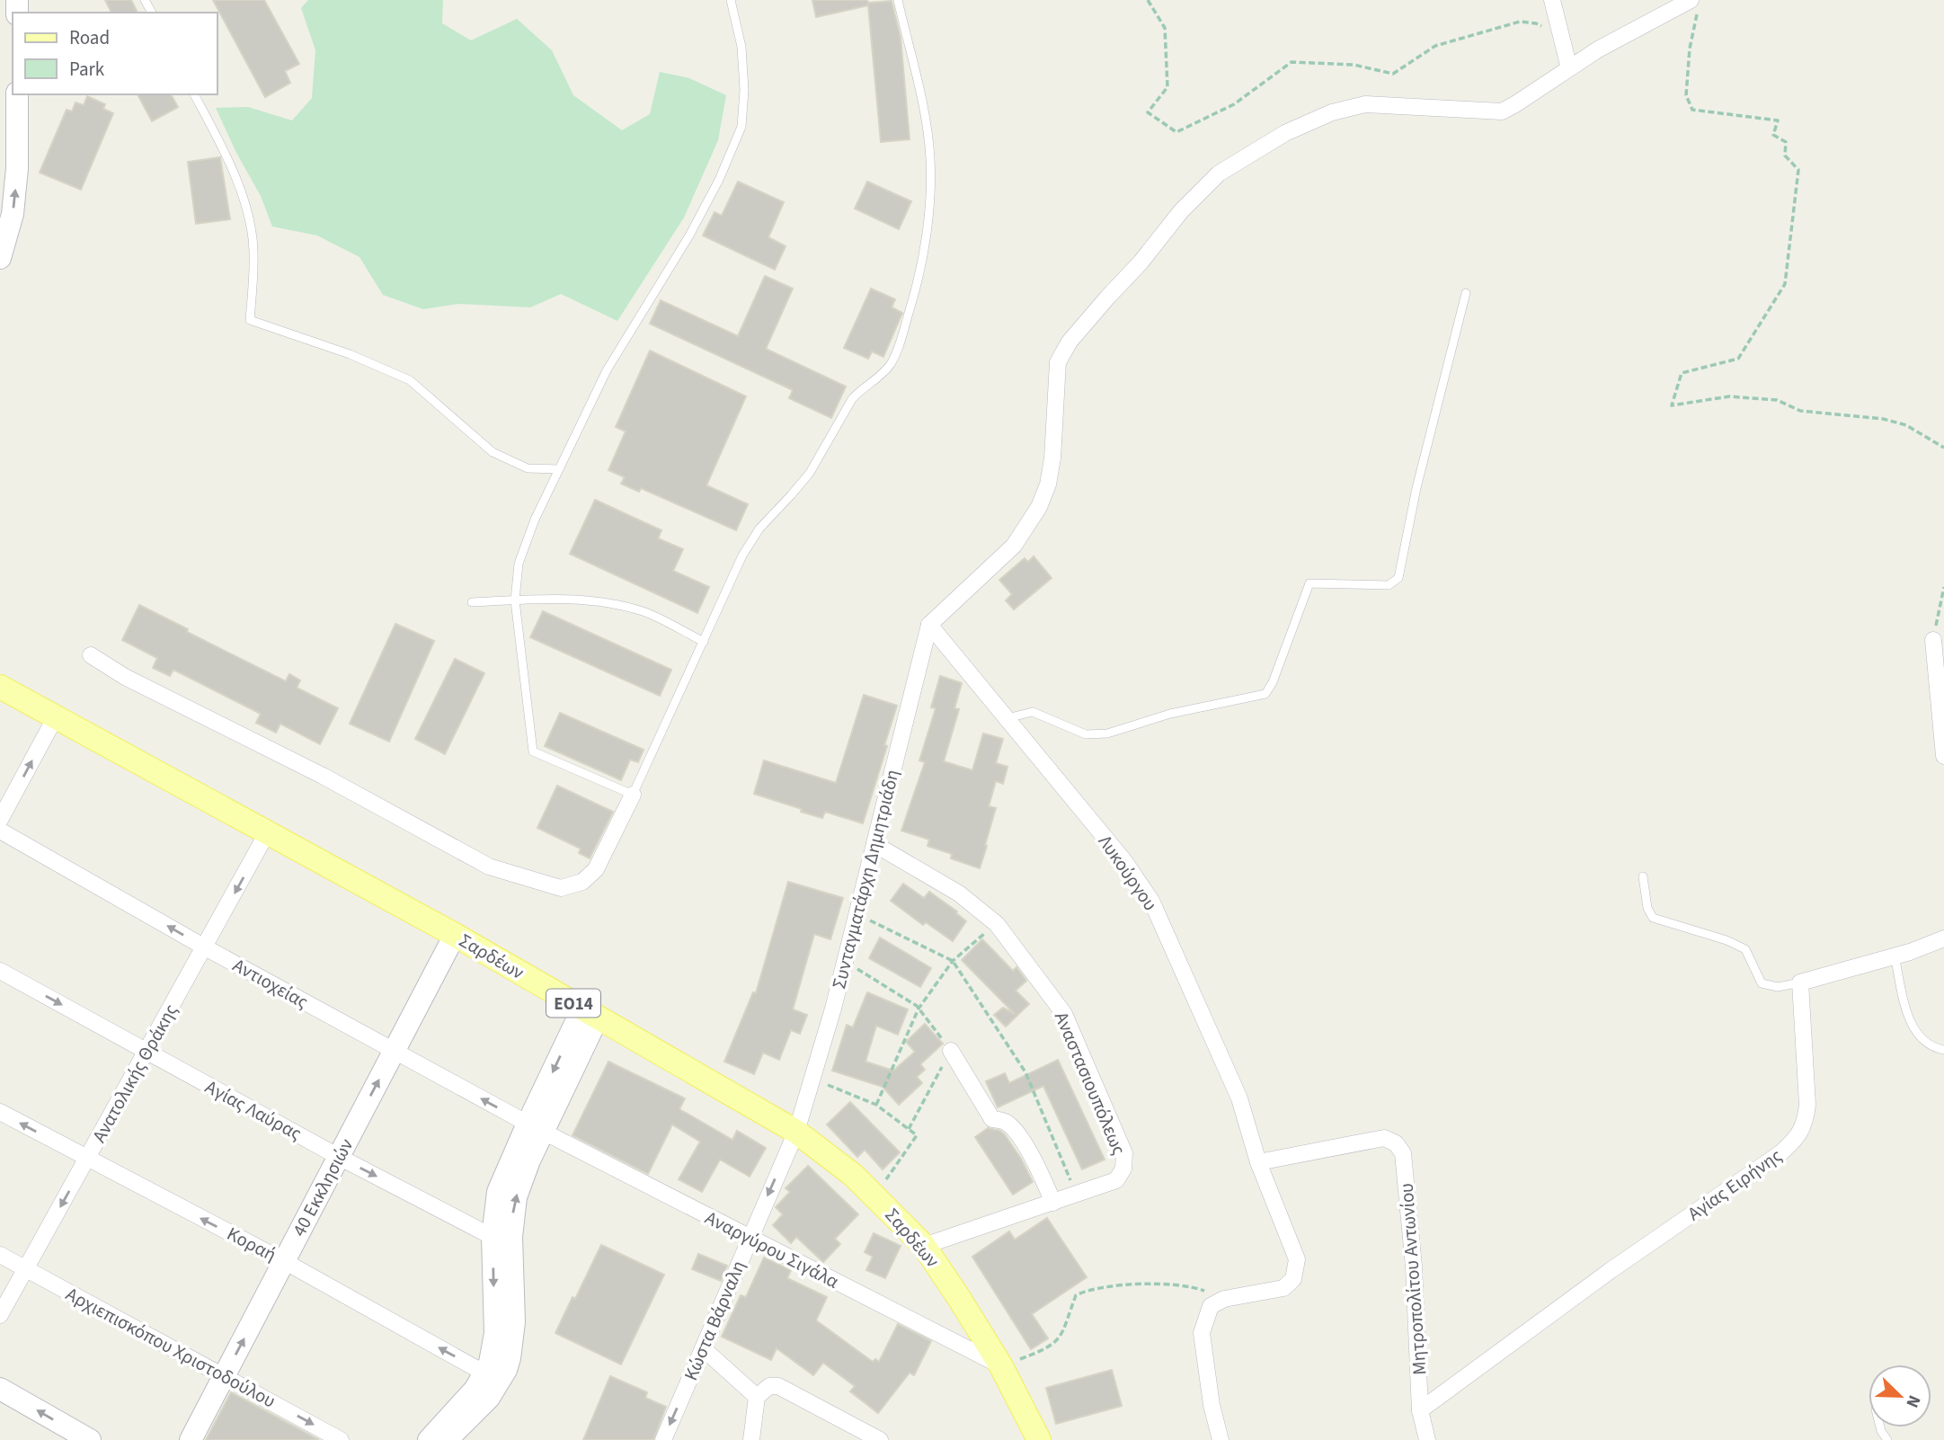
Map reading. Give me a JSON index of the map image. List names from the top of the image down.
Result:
{
  "streets": {
    "main road": ["Σαρδέων", "ΕΟ14"],
    "street": [
      "Λυκούργου",
      "Συνταγματάρχη Δημητριάδη",
      "Αντιοχείας",
      "Ανατολικής Θράκης",
      "Αναστασιουπόλεως",
      "Αγίας Λαύρας",
      "Αγίας Ειρήνης",
      "40 Εκκλησιών",
      "Κοραή",
      "Αναργύρου Σιγάλα",
      "Μητροπολίτου Αντωνίου",
      "Κώστα Βάρναλη",
      "Αρχιεπισκόπου Χριστοδούλου"
    ]
  },
  "crossings": [
    ["Λυκούργου", "Συνταγματάρχη Δημητριάδη"],
    ["Λυκούργου", "Μητροπολίτου Αντωνίου"],
    ["Συνταγματάρχη Δημητριάδη", "Σαρδέων"],
    ["Συνταγματάρχη Δημητριάδη", "Αναστασιουπόλεως"],
    ["Συνταγματάρχη Δημητριάδη", "Κώστα Βάρναλη"],
    ["Σαρδέων", "Ανατολικής Θράκης"],
    ["Σαρδέων", "40 Εκκλησιών"],
    ["Σαρδέων", "Αναργύρου Σιγάλα"],
    ["Σαρδέων", "Κώστα Βάρναλη"],
    ["Αντιοχείας", "Ανατολικής Θράκης"],
    ["Αντιοχείας", "40 Εκκλησιών"],
    ["Αντιοχείας", "Αναργύρου Σιγάλα"],
    ["Ανατολικής Θράκης", "Αγίας Λαύρας"],
    ["Ανατολικής Θράκης", "Κοραή"],
    ["Ανατολικής Θράκης", "Αρχιεπισκόπου Χριστοδούλου"],
    ["Αγίας Λαύρας", "40 Εκκλησιών"],
    ["Αγίας Ειρήνης", "Μητροπολίτου Αντωνίου"],
    ["40 Εκκλησιών", "Κοραή"],
    ["40 Εκκλησιών", "Αρχιεπισκόπου Χριστοδούλου"],
    ["Αναργύρου Σιγάλα", "Κώστα Βάρναλη"]
  ],
  "one_way": [
    "Αντιοχείας",
    "Ανατολικής Θράκης",
    "Αγίας Λαύρας",
    "Κοραή",
    "Κώστα Βάρναλη"
  ],
  "legend": ["Road", "Park"],
  "north": "bottom right"
}
